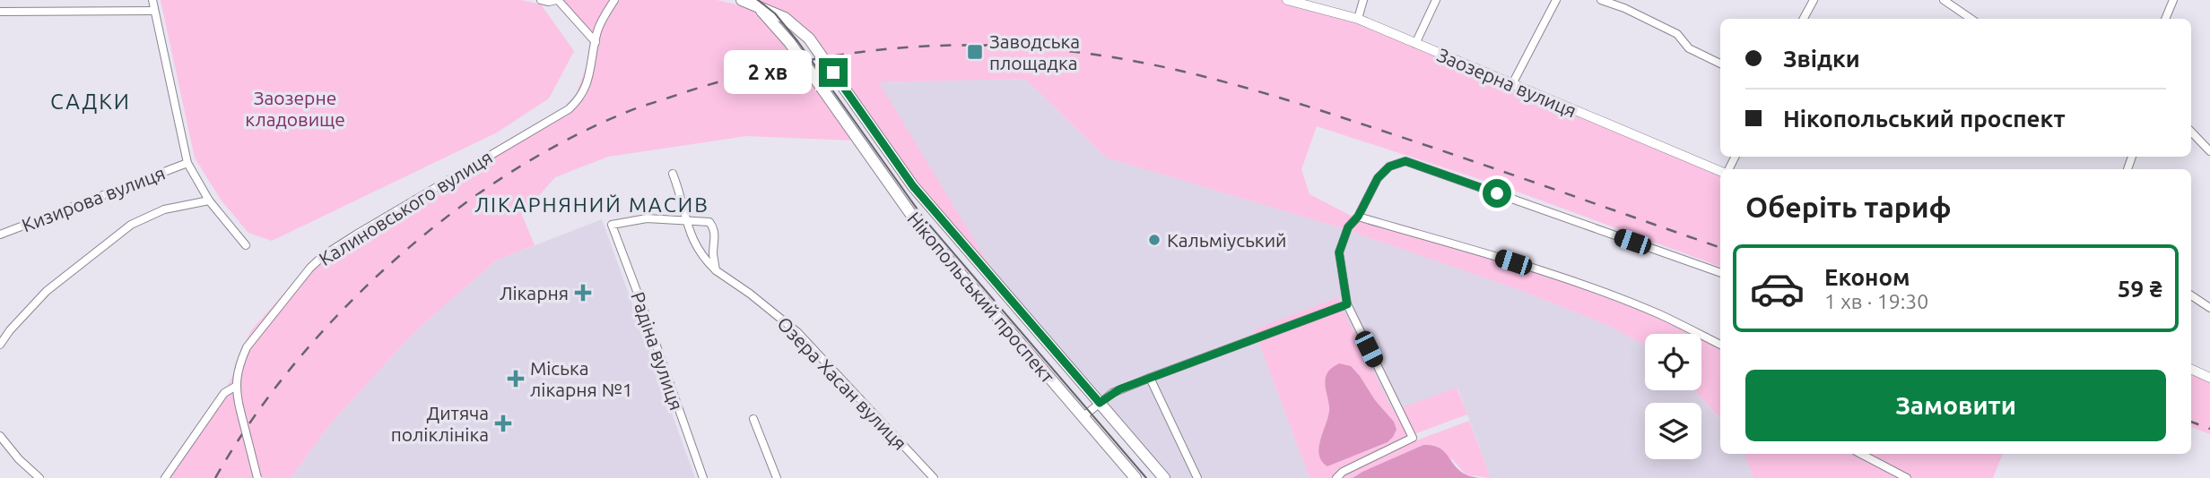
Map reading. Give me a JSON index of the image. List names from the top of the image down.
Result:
{
  "streets": {
    "main road": ["Нікопольський проспект"],
    "street": [
      "Заозерна вулиця",
      "Кизирова вулиця",
      "Калиновського вулиця",
      "Радіна вулиця",
      "Озера Хасан вулиця"
    ]
  },
  "crossings": [
    ["Радіна вулиця", "Озера Хасан вулиця"]
  ],
  "districts": ["САДКИ", "ЛІКАРНЯНИЙ МАСИВ"],
  "parks": ["Заозерне кладовище"],
  "places": {
    "transit": ["Заводська площадка"],
    "other": ["Кальміуський"],
    "health": ["Лікарня", "Міська лікарня №1", "Дитяча поліклініка"]
  },
  "page": {
    "banner": ["Звідки", "Нікопольський проспект"],
    "bubble": "2 хв",
    "heading": "Оберіть тариф",
    "list": [
      {
        "name": "Економ",
        "note": "1 хв · 19:30",
        "value": "59 ₴"
      }
    ],
    "buttons": "Замовити"
  }
}
